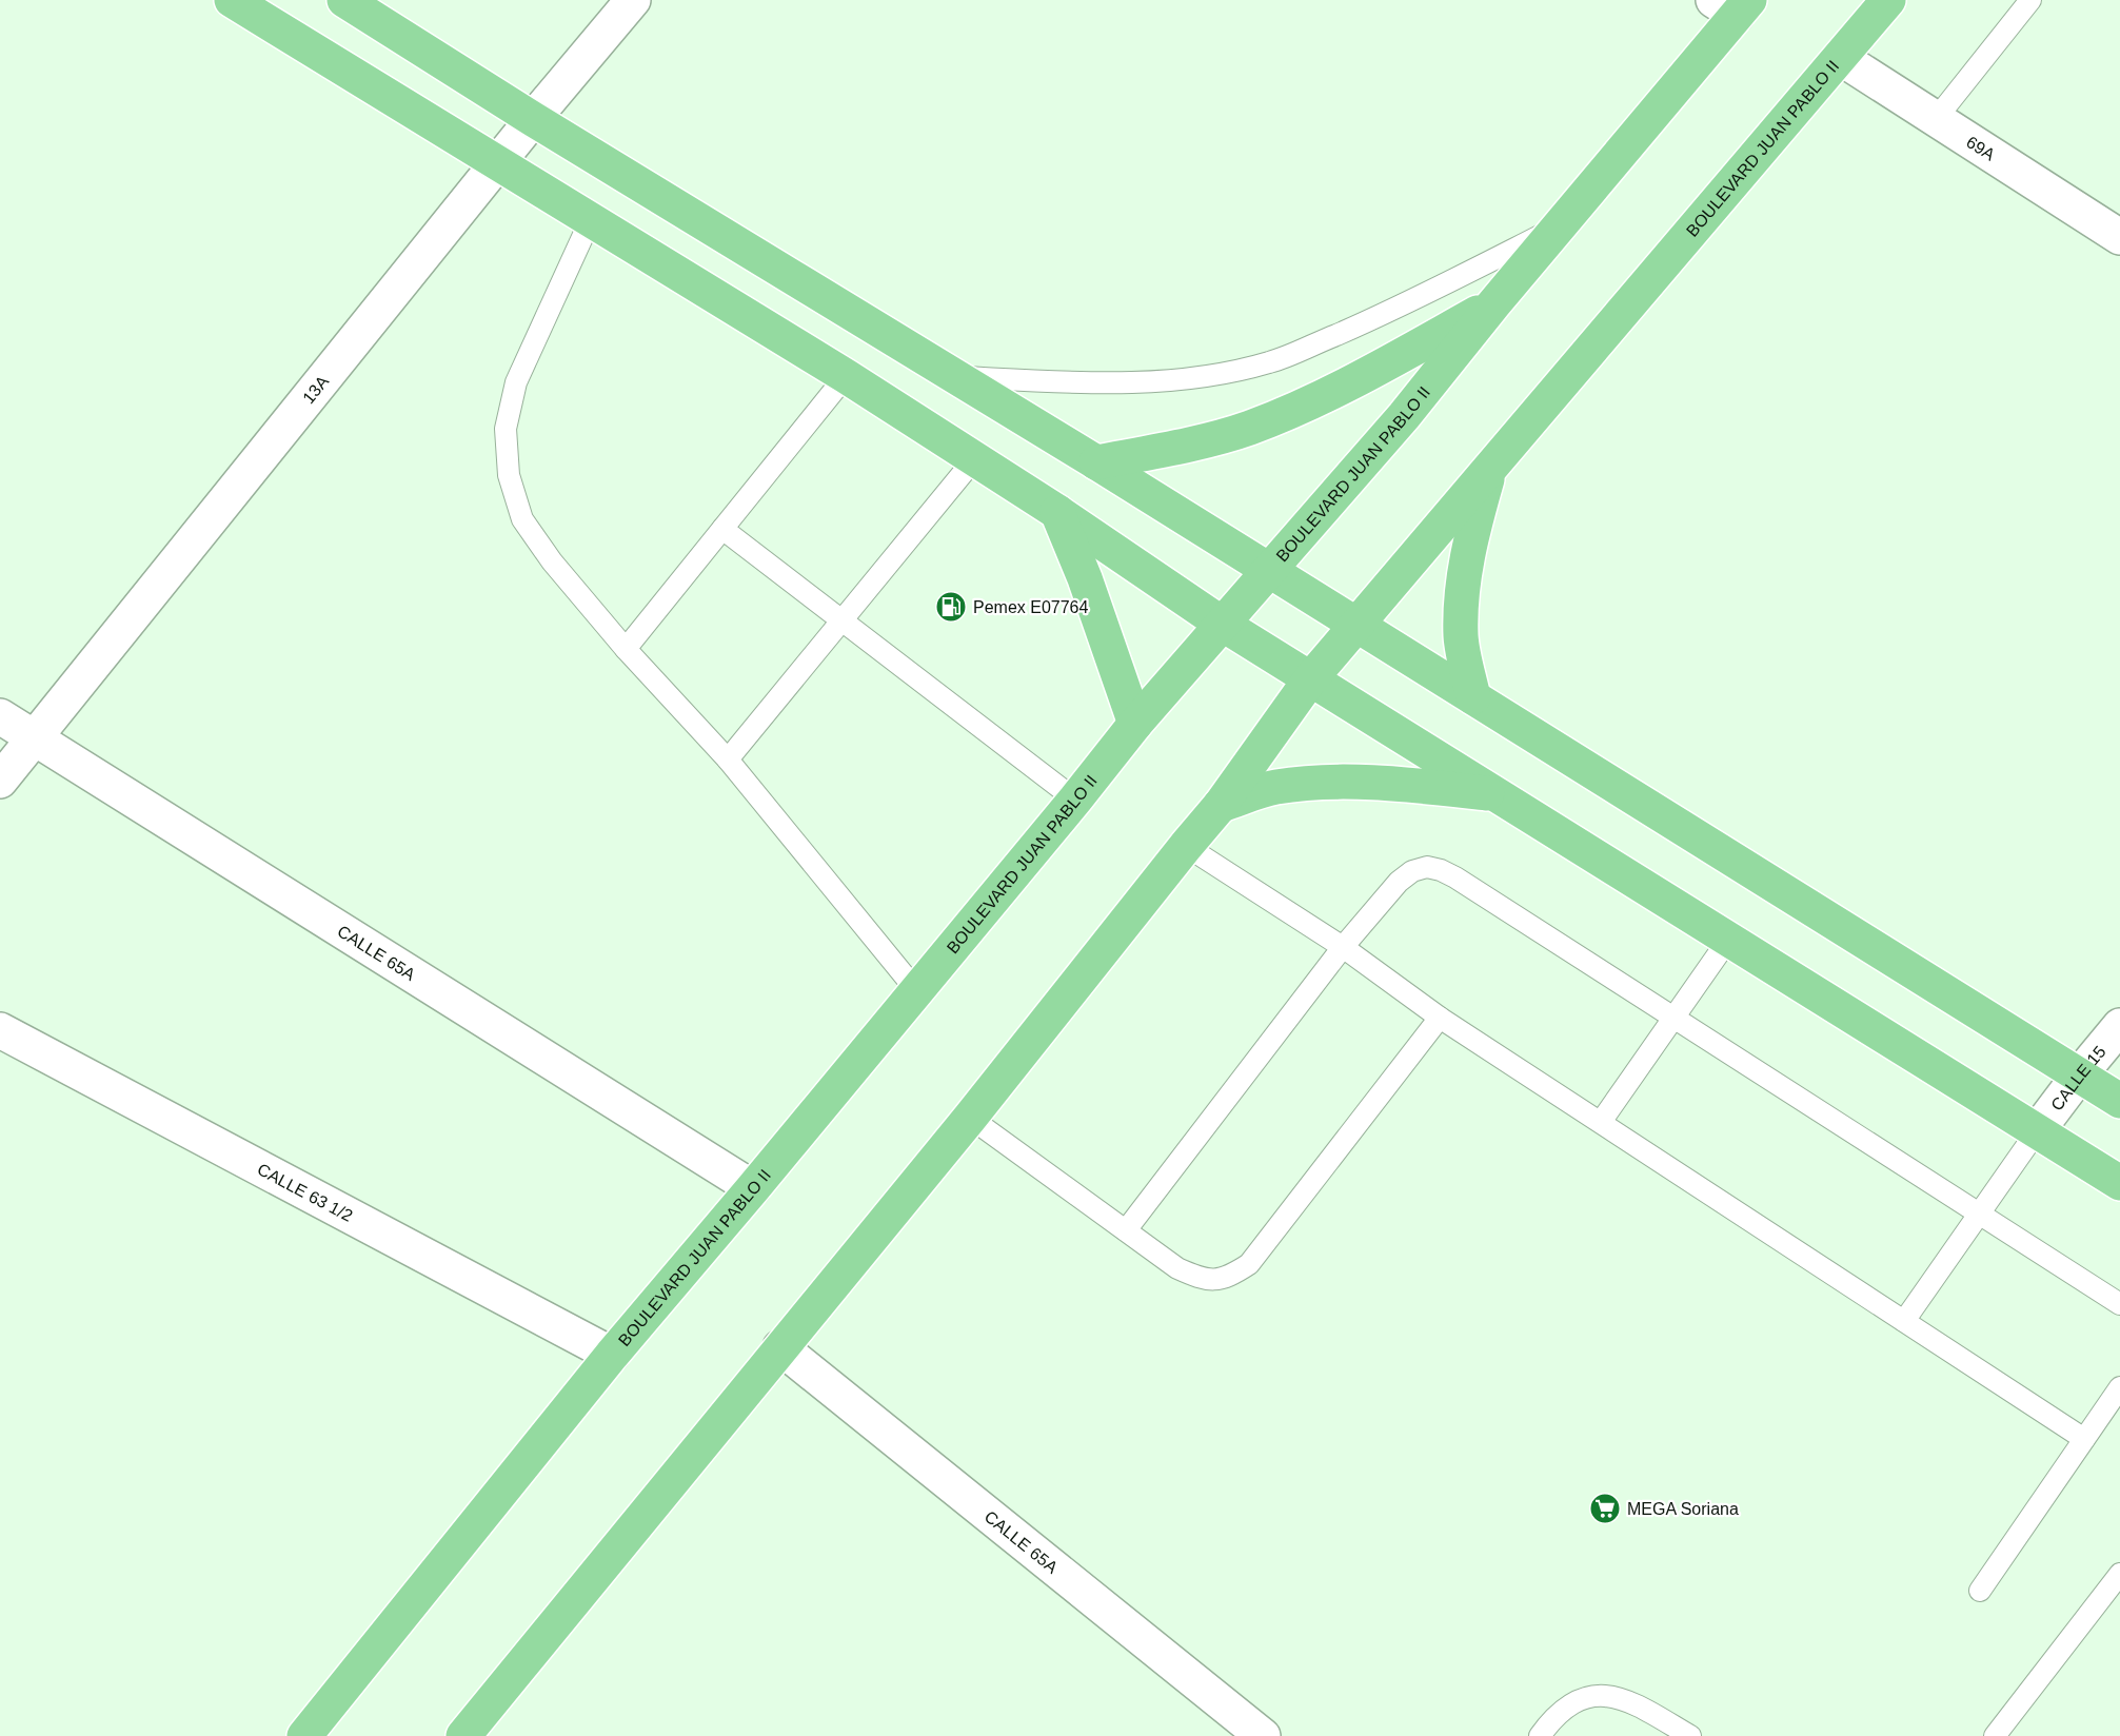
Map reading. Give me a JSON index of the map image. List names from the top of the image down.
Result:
{
  "streets": {
    "main road": ["BOULEVARD JUAN PABLO II"],
    "street": [
      "69A",
      "13A",
      "CALLE 65A",
      "CALLE 15",
      "CALLE 63 1/2"
    ]
  },
  "crossings": [
    ["69A", "BOULEVARD JUAN PABLO II"],
    ["BOULEVARD JUAN PABLO II", "CALLE 65A"],
    ["BOULEVARD JUAN PABLO II", "CALLE 63 1/2"],
    ["13A", "CALLE 65A"]
  ],
  "places": {
    "fuel station": ["Pemex E07764"],
    "supermarket": ["MEGA Soriana"]
  }
}
